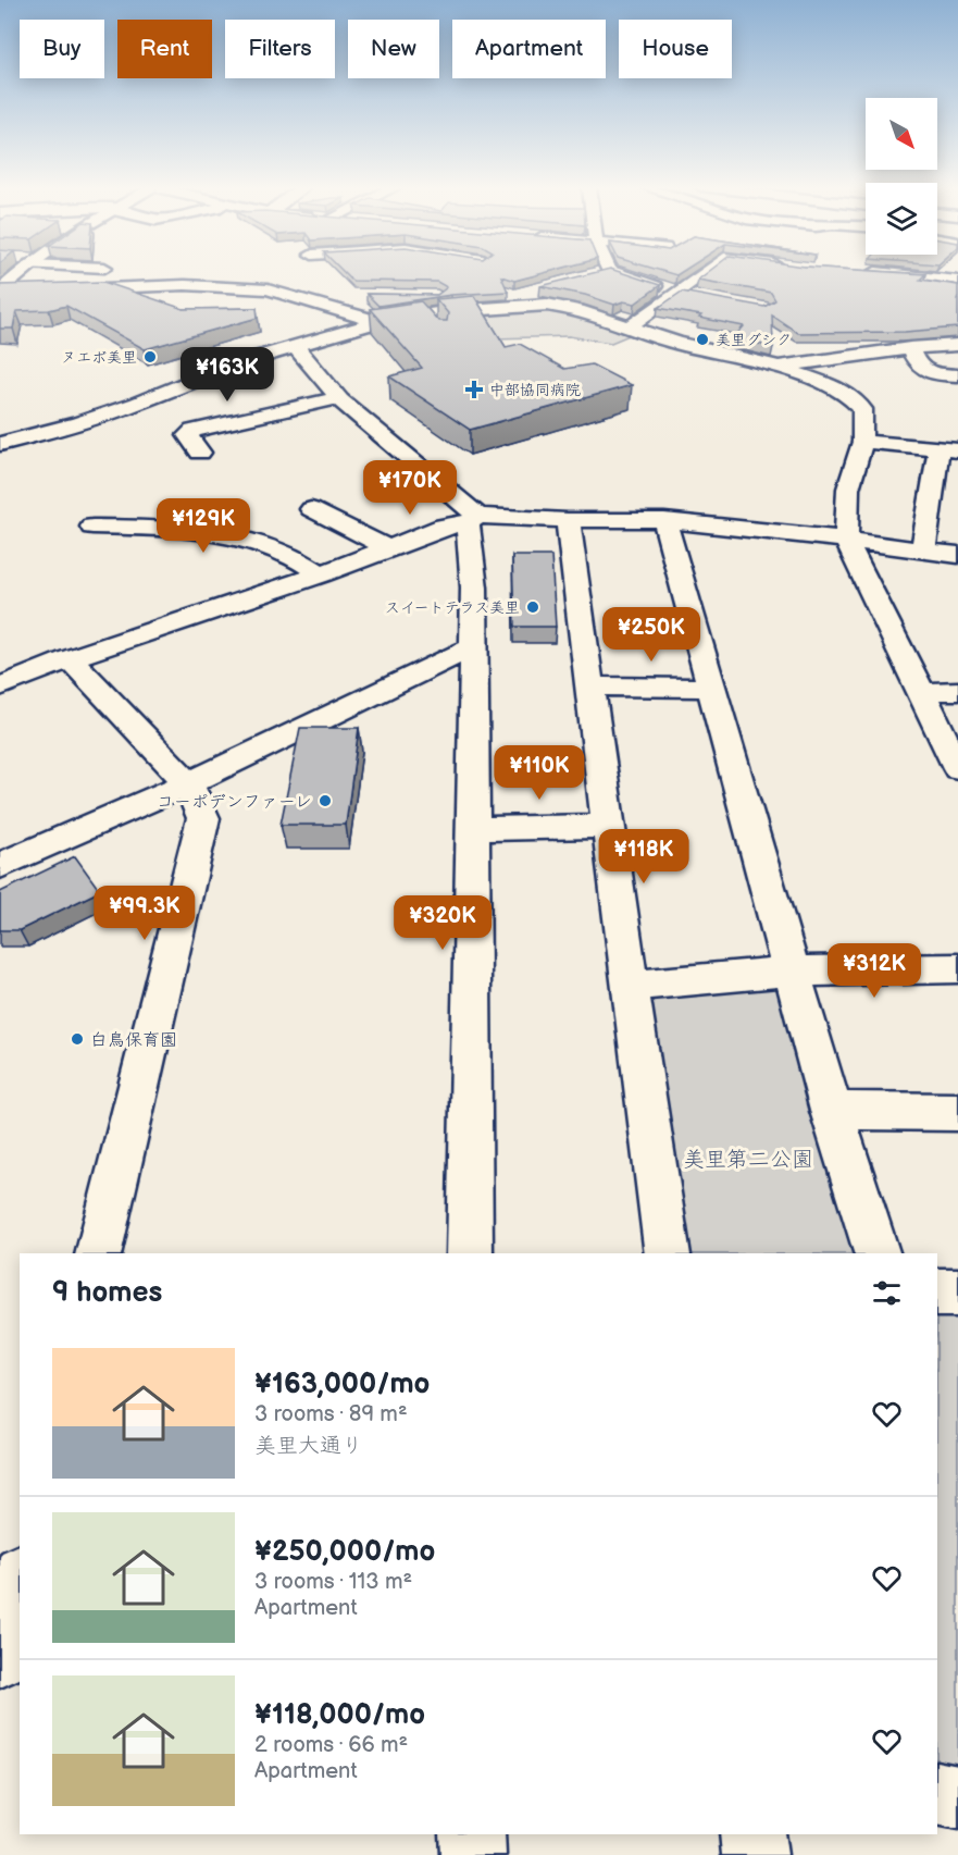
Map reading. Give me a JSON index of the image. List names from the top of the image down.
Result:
{
  "parks": ["美里第二公園"],
  "places": {
    "other": [
      "美里グシク",
      "ヌエボ美里",
      "スイートテラス美里",
      "コーポデンファーレ",
      "白鳥保育園"
    ],
    "health": ["中部協同病院"]
  },
  "north": "bottom right",
  "page": {
    "chip": [
      "Buy",
      "Rent",
      "Filters",
      "New",
      "Apartment",
      "House"
    ],
    "price": [
      "¥163K",
      "¥170K",
      "¥129K",
      "¥250K",
      "¥110K",
      "¥118K",
      "¥99.3K",
      "¥320K",
      "¥312K"
    ],
    "heading": "9 homes",
    "list": [
      {
        "name": "¥163,000/mo",
        "note": "3 rooms · 89 m² · 美里大通り"
      },
      {
        "name": "¥250,000/mo",
        "note": "3 rooms · 113 m² · Apartment"
      },
      {
        "name": "¥118,000/mo",
        "note": "2 rooms · 66 m² · Apartment"
      }
    ]
  }
}
